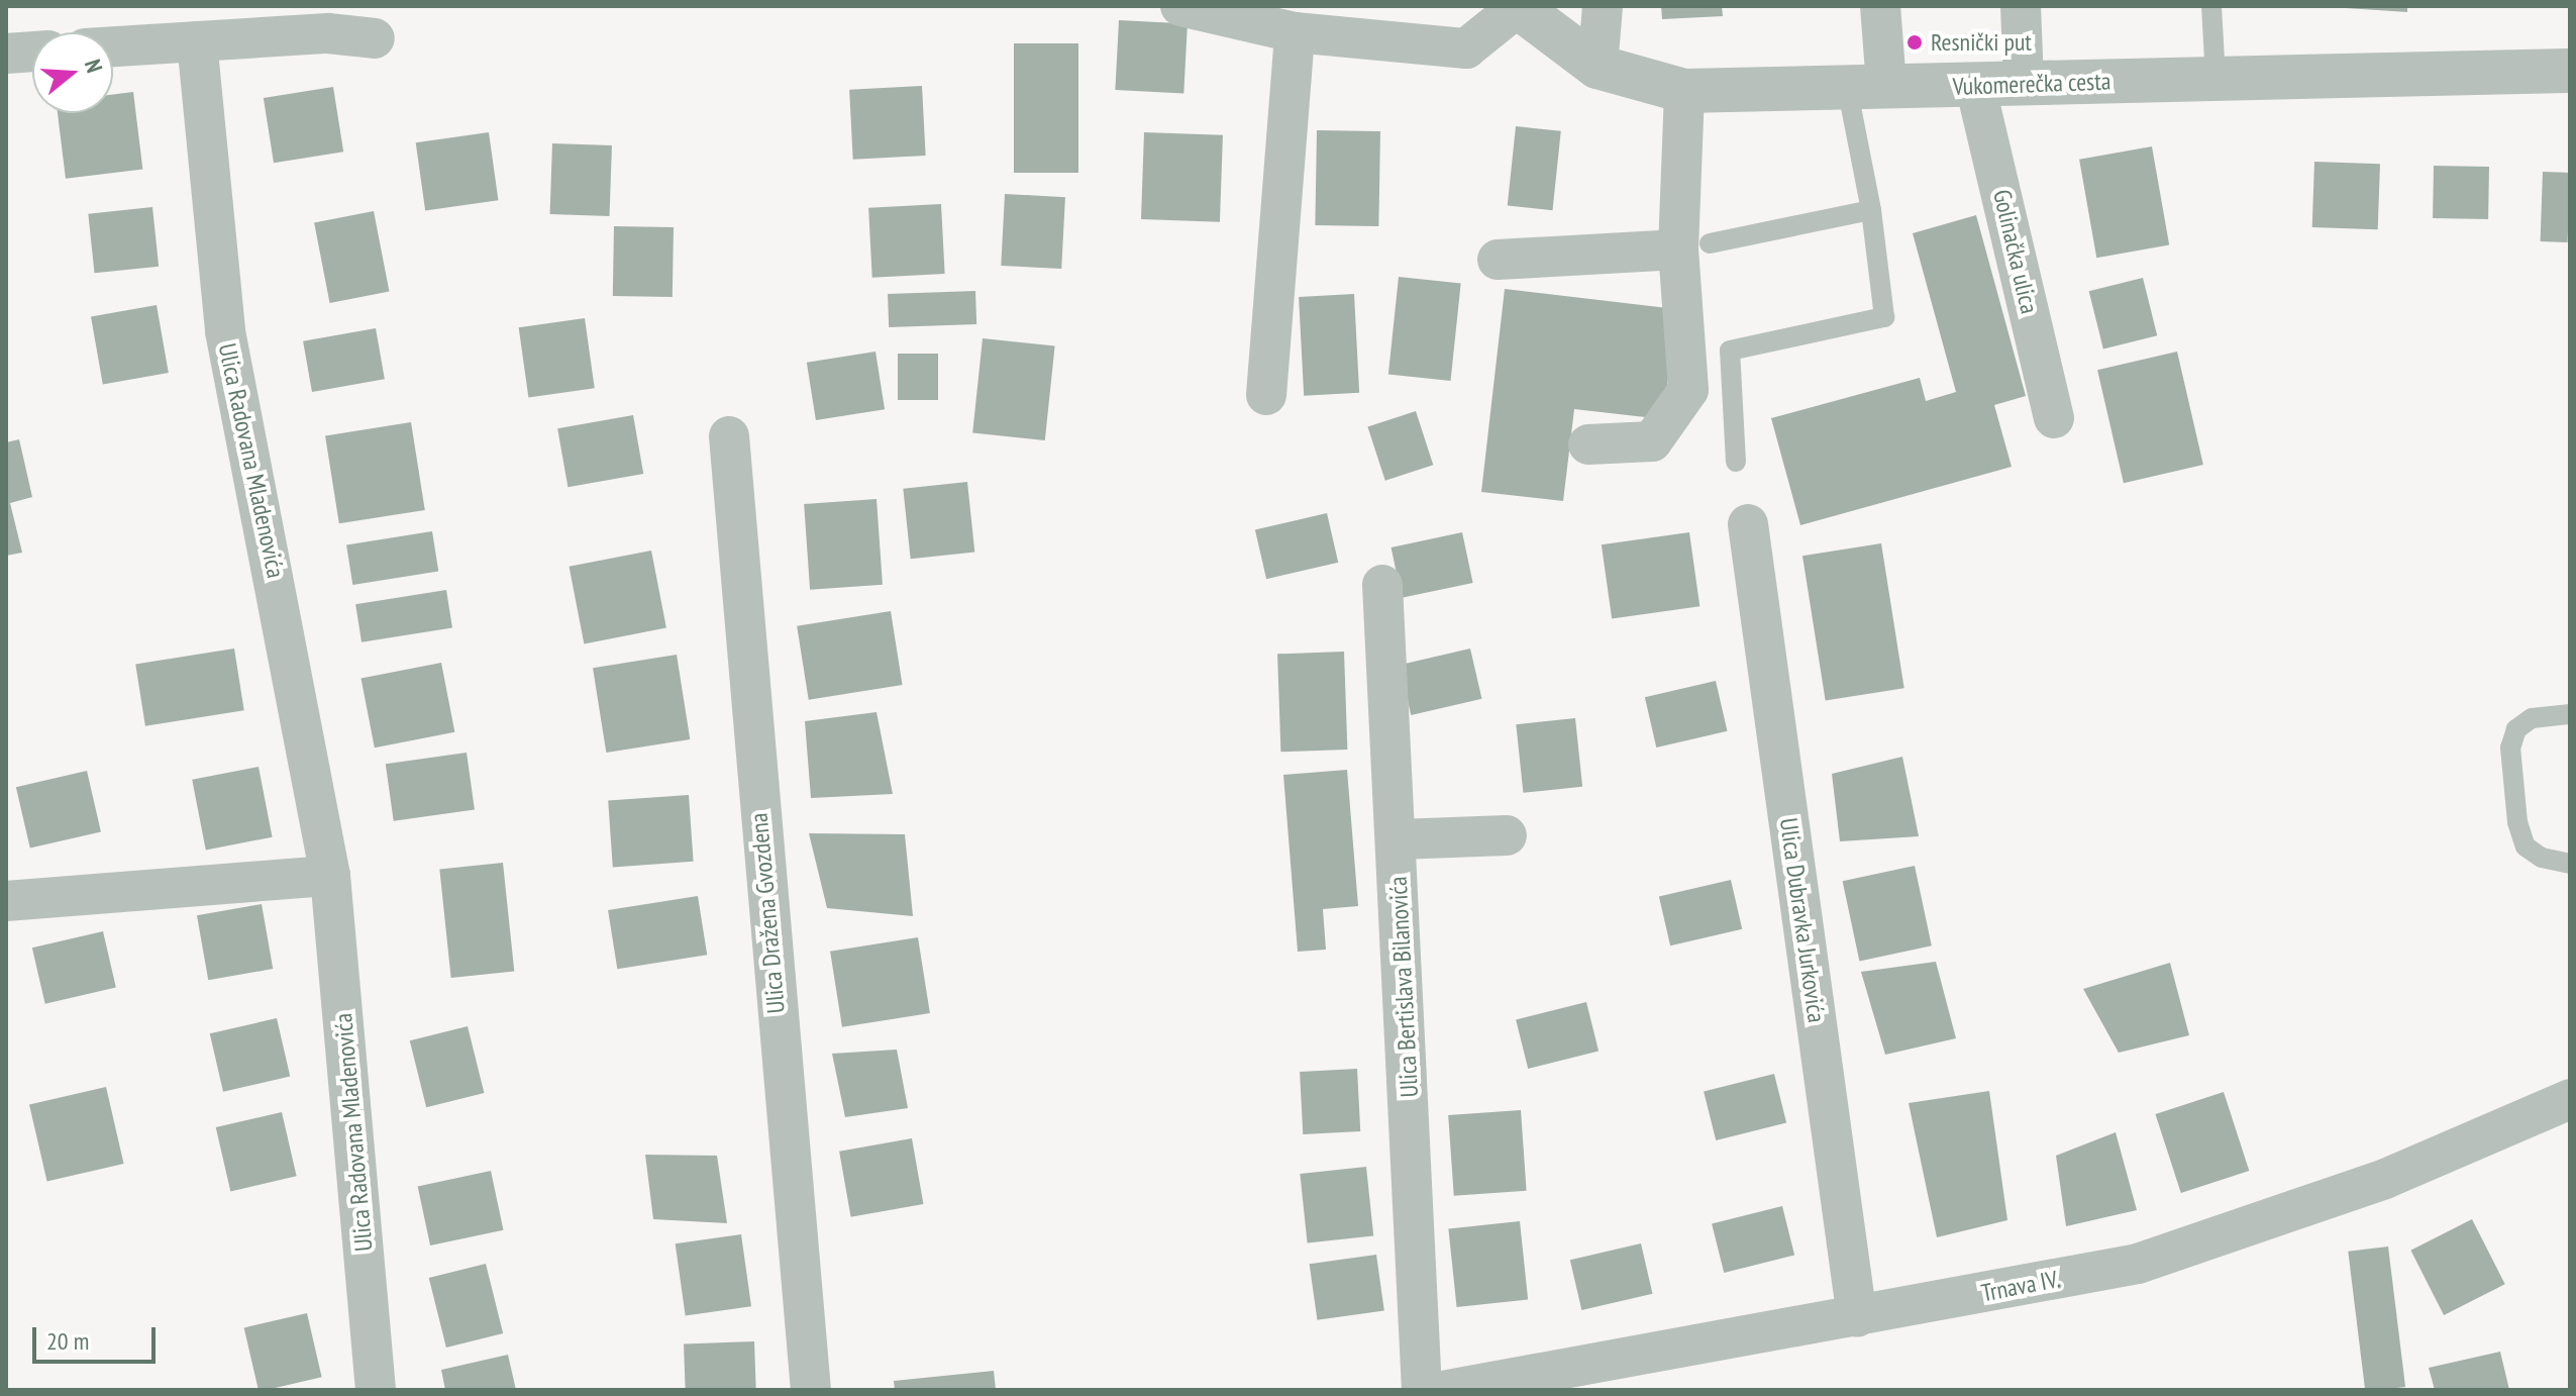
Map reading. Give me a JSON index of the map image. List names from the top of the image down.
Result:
{
  "streets": {
    "street": [
      "Vukomerečka cesta",
      "Golinačka ulica",
      "Ulica Radovana Mladenovića",
      "Ulica Dražena Gvozdena",
      "Ulica Dubravka Jurkovića",
      "Ulica Bertislava Bilanovića",
      "Trnava IV."
    ]
  },
  "crossings": [
    ["Vukomerečka cesta", "Golinačka ulica"],
    ["Ulica Dubravka Jurkovića", "Trnava IV."]
  ],
  "places": ["Resnički put"],
  "scale_bar": "20 m",
  "north": "right"
}
